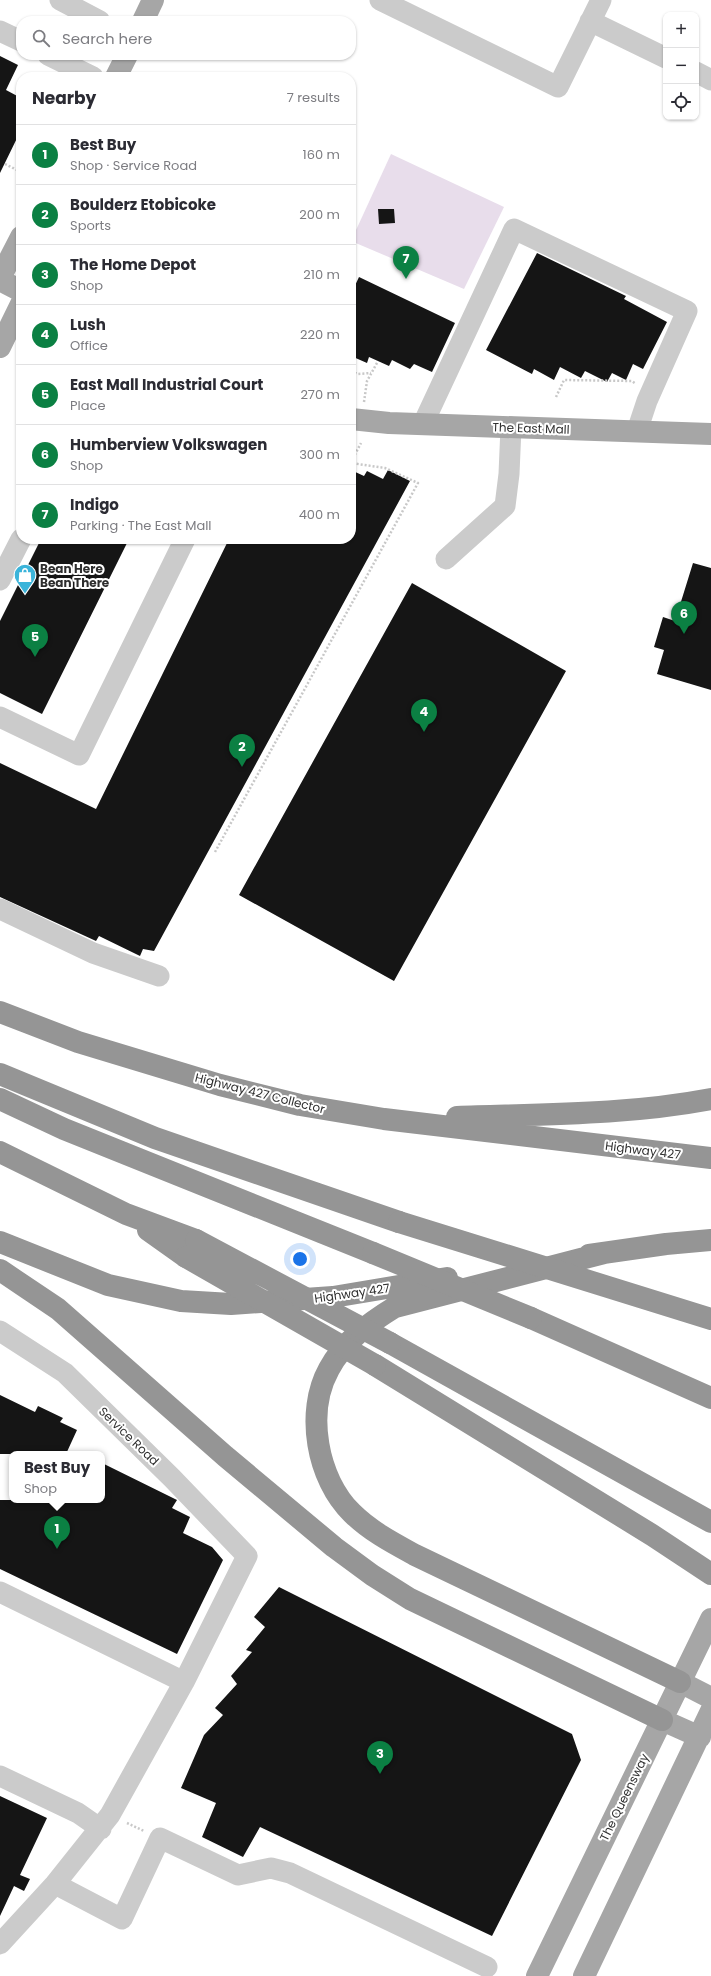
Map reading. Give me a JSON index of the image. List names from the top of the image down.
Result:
{
  "streets": {
    "highway": ["Highway 427 Collector", "Highway 427"],
    "main road": ["The East Mall", "The Queensway"],
    "street": ["Service Road"]
  },
  "crossings": [
    ["Highway 427 Collector", "Highway 427"]
  ],
  "places": {
    "shop": ["Bean Here Bean There"]
  },
  "page": {
    "map_buttons": ["+", "−"],
    "search": "Search here",
    "heading": ["Nearby", "7 results"],
    "list": [
      {
        "mark": "1",
        "name": "Best Buy",
        "note": "Shop · Service Road",
        "value": "160 m"
      },
      {
        "mark": "2",
        "name": "Boulderz Etobicoke",
        "note": "Sports",
        "value": "200 m"
      },
      {
        "mark": "3",
        "name": "The Home Depot",
        "note": "Shop",
        "value": "210 m"
      },
      {
        "mark": "4",
        "name": "Lush",
        "note": "Office",
        "value": "220 m"
      },
      {
        "mark": "5",
        "name": "East Mall Industrial Court",
        "note": "Place",
        "value": "270 m"
      },
      {
        "mark": "6",
        "name": "Humberview Volkswagen",
        "note": "Shop",
        "value": "300 m"
      },
      {
        "mark": "7",
        "name": "Indigo",
        "note": "Parking · The East Mall",
        "value": "400 m"
      }
    ],
    "pins": [
      "7",
      "6",
      "5",
      "4",
      "2",
      "1",
      "3"
    ],
    "popup": ["Best Buy", "Shop"]
  }
}
